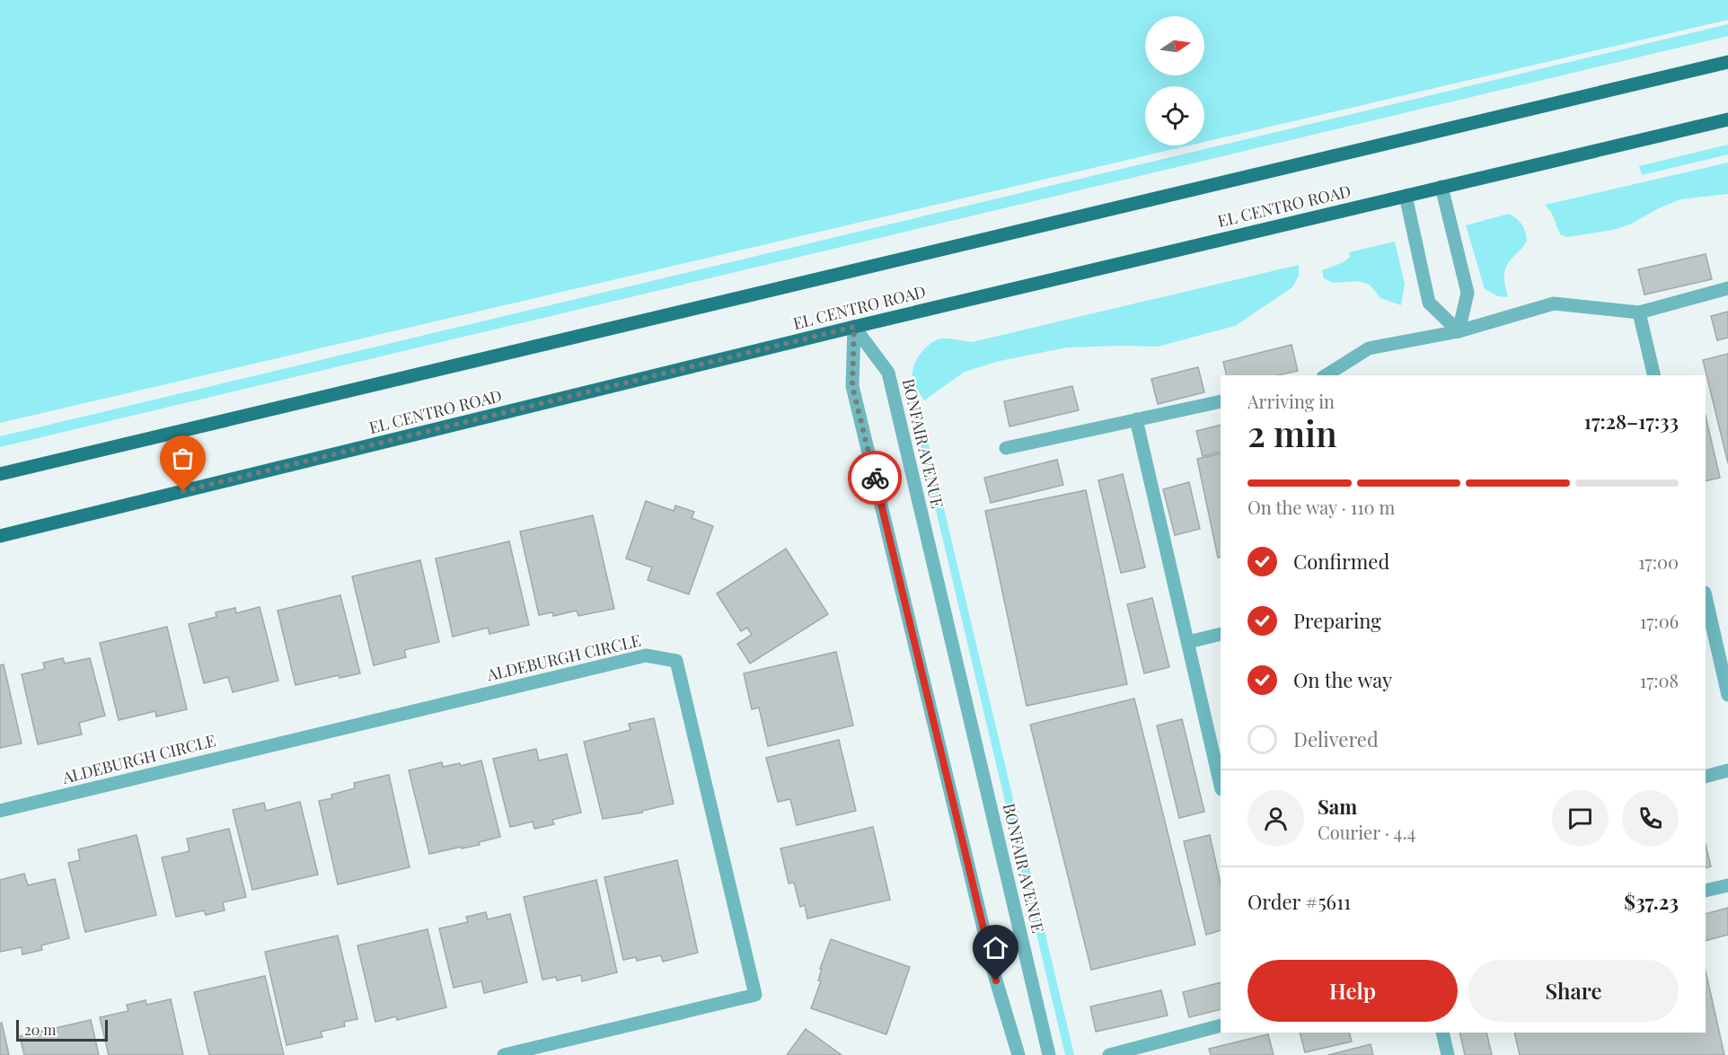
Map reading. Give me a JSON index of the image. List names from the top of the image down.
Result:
{
  "streets": {
    "main road": ["EL CENTRO ROAD"],
    "street": ["BONFAIR AVENUE", "ALDEBURGH CIRCLE"]
  },
  "crossings": [
    ["EL CENTRO ROAD", "BONFAIR AVENUE"]
  ],
  "scale_bar": "20 m",
  "north": "right",
  "page": {
    "heading": ["2 min", "Arriving in", "17:28–17:33"],
    "panel": [
      "Sam",
      "Courier · 4.4",
      "Order #5611",
      "$37.23"
    ],
    "bar": "On the way · 110 m",
    "list": [
      ["Confirmed", "17:00"],
      ["Preparing", "17:06"],
      ["On the way", "17:08"],
      "Delivered"
    ],
    "buttons": ["Help", "Share"],
    "scale": "20 m"
  }
}
